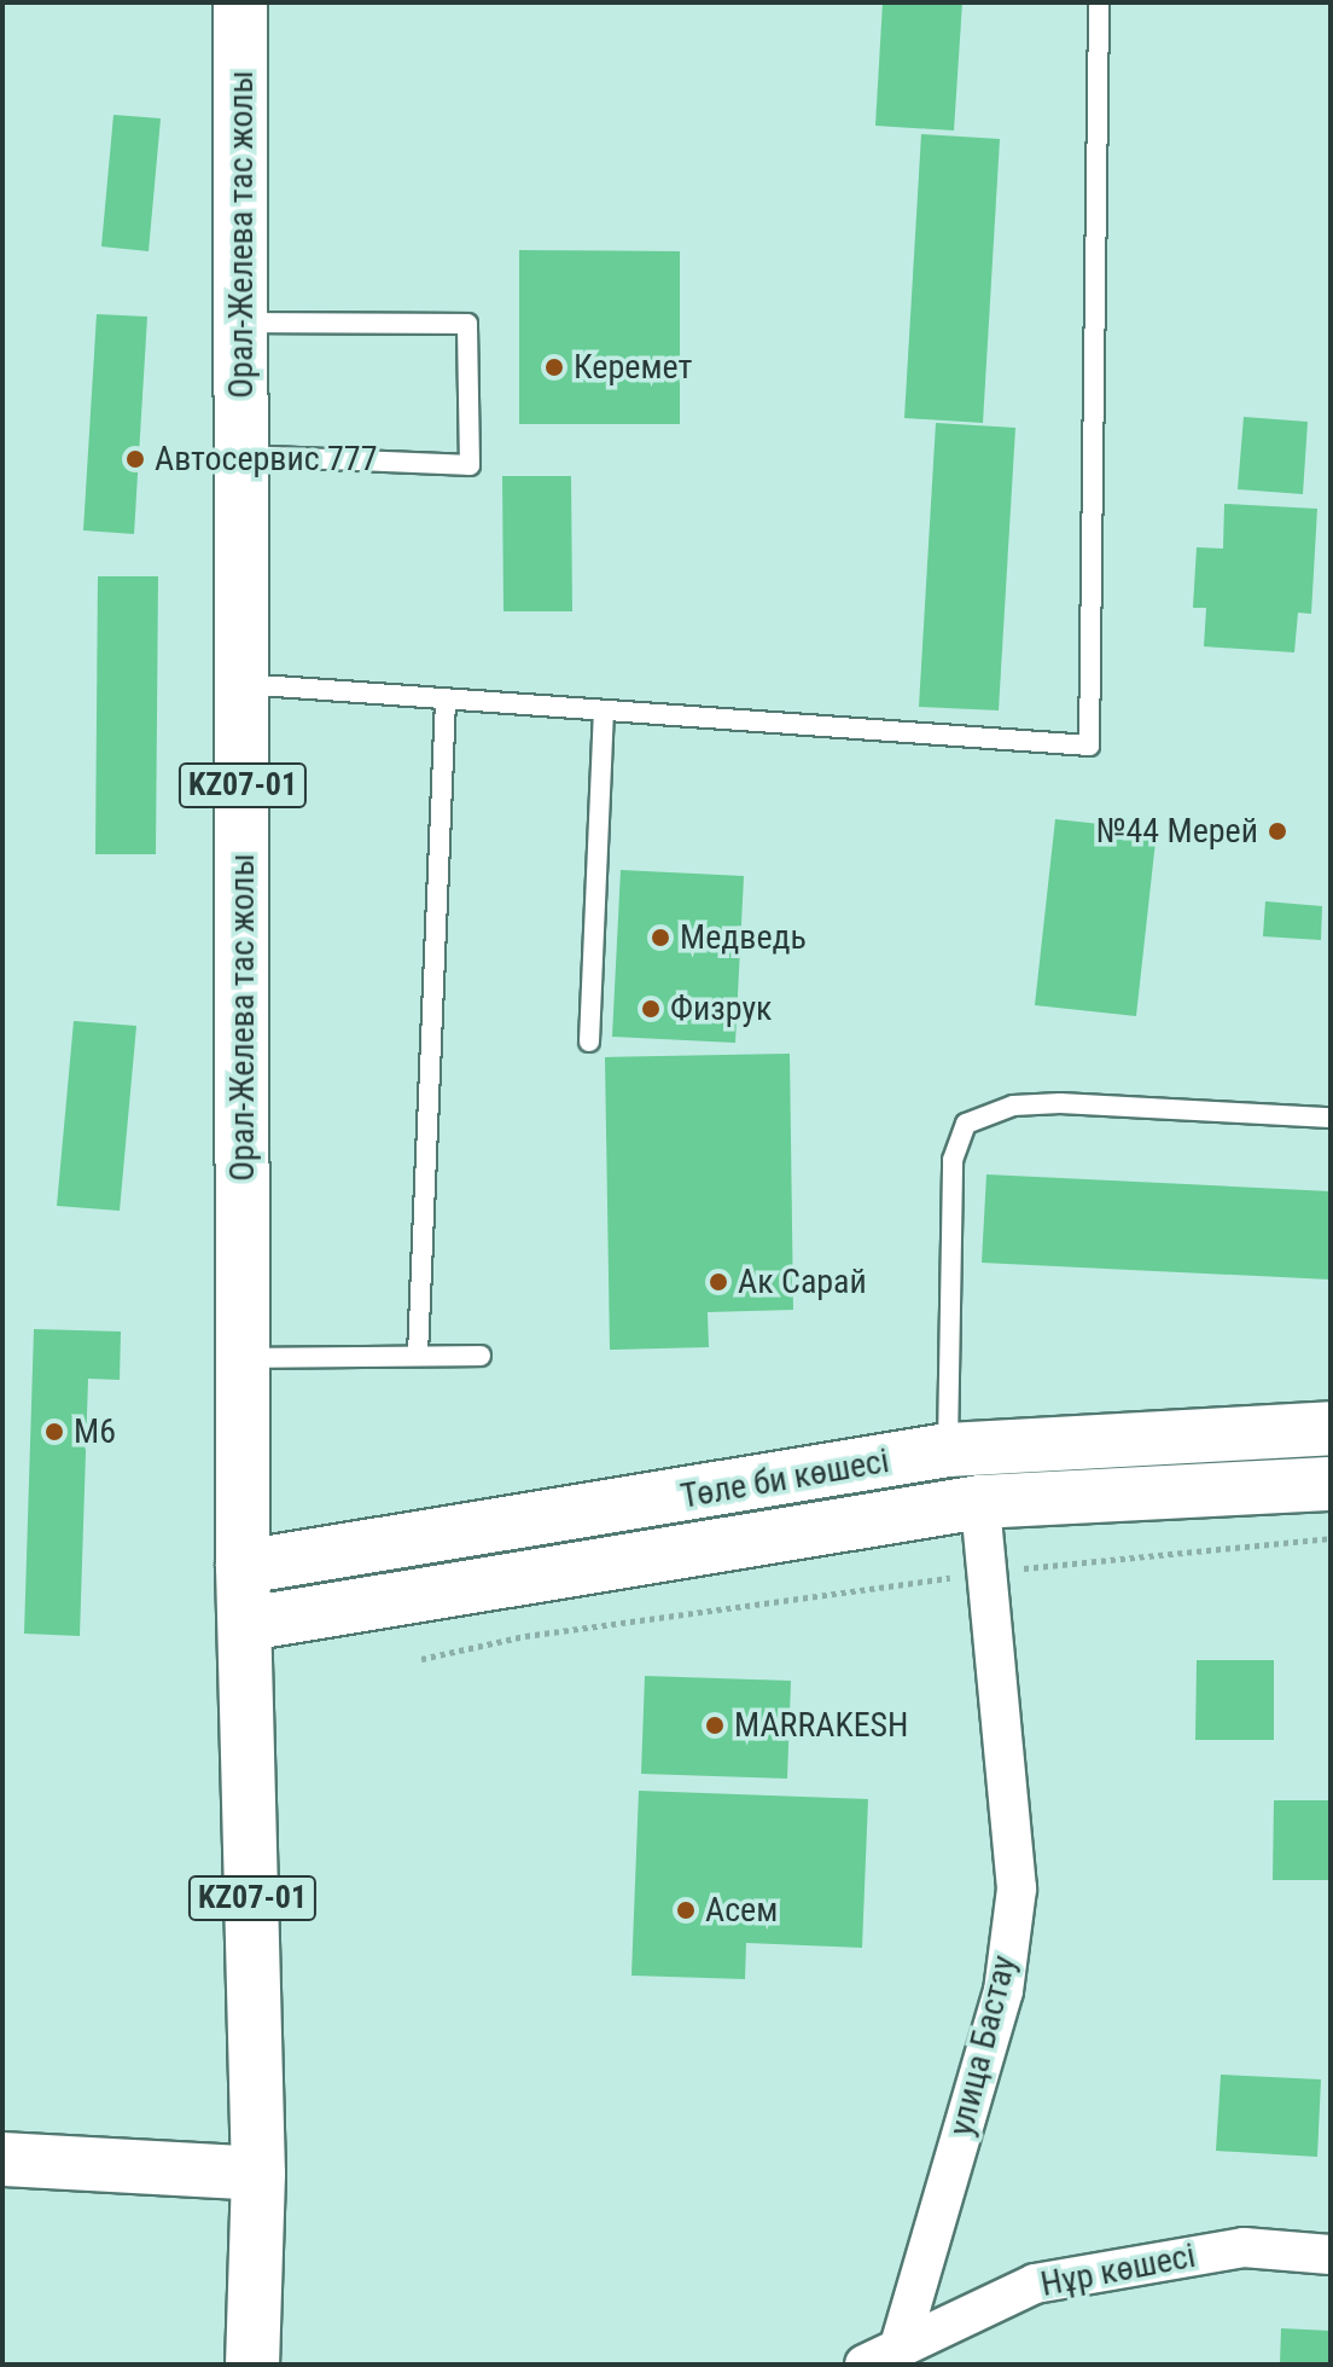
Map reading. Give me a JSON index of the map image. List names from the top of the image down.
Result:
{
  "streets": {
    "main road": ["Орал-Желева тас жолы", "KZ07-01", "Төле би көшесі"],
    "street": ["улица Бастау", "Нұр көшесі"]
  },
  "crossings": [
    ["Орал-Желева тас жолы", "KZ07-01"],
    ["Орал-Желева тас жолы", "Төле би көшесі"],
    ["KZ07-01", "Төле би көшесі"],
    ["Төле би көшесі", "улица Бастау"],
    ["улица Бастау", "Нұр көшесі"]
  ],
  "places": [
    "Керемет",
    "Автосервис 777",
    "№44 Мерей",
    "Медведь",
    "Физрук",
    "Ак Сарай",
    "М6",
    "MARRAKESH",
    "Асем"
  ]
}
